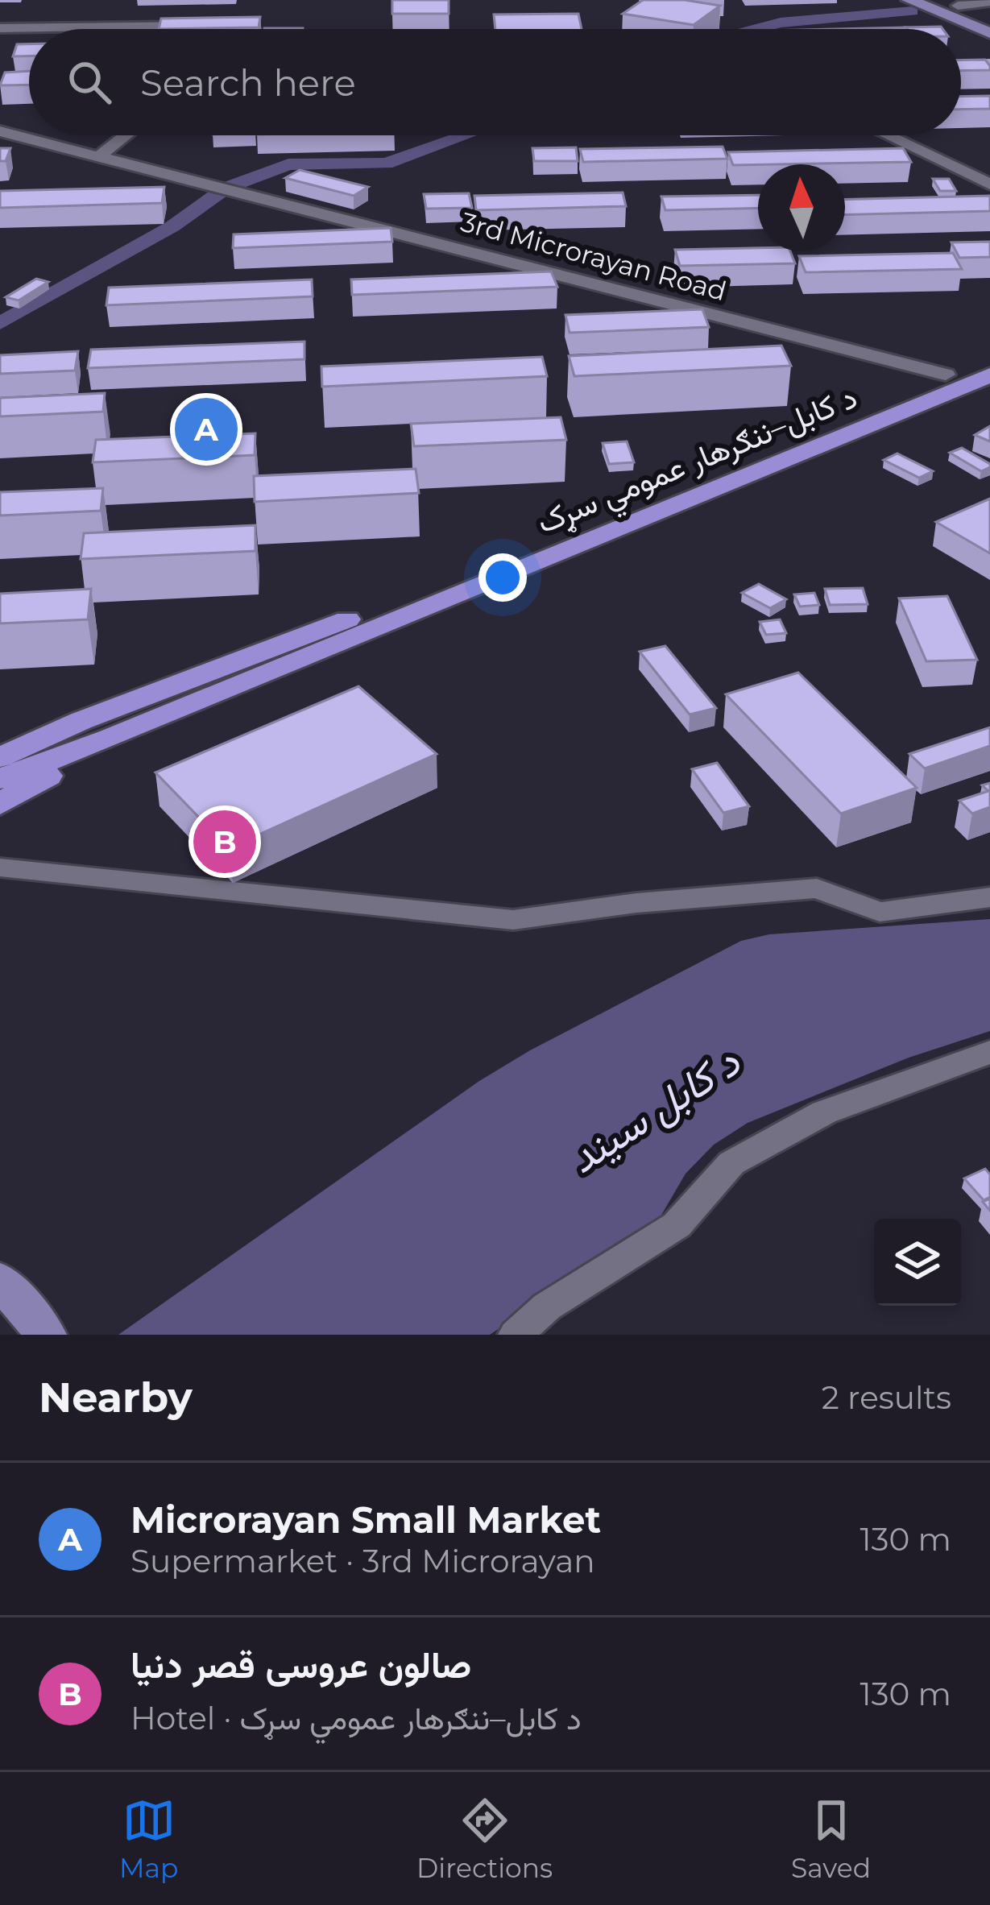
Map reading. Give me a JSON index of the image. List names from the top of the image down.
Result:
{
  "streets": {
    "highway": ["د کابل–ننګرهار عمومي سړک"],
    "street": ["3rd Microrayan Road"]
  },
  "crossings": [
    ["3rd Microrayan Road", "د کابل–ننګرهار عمومي سړک"]
  ],
  "water": ["د کابل سيند"],
  "north": "top",
  "page": {
    "search": "Search here",
    "pins": ["A", "B"],
    "heading": ["Nearby", "2 results"],
    "list": [
      {
        "mark": "A",
        "name": "Microrayan Small Market",
        "note": "Supermarket · 3rd Microrayan",
        "value": "130 m"
      },
      {
        "mark": "B",
        "name": "صالون عروسی قصر دنیا",
        "note": "Hotel · د کابل–ننګرهار عمومي سړک",
        "value": "130 m"
      }
    ],
    "nav": ["Map", "Directions", "Saved"]
  }
}
